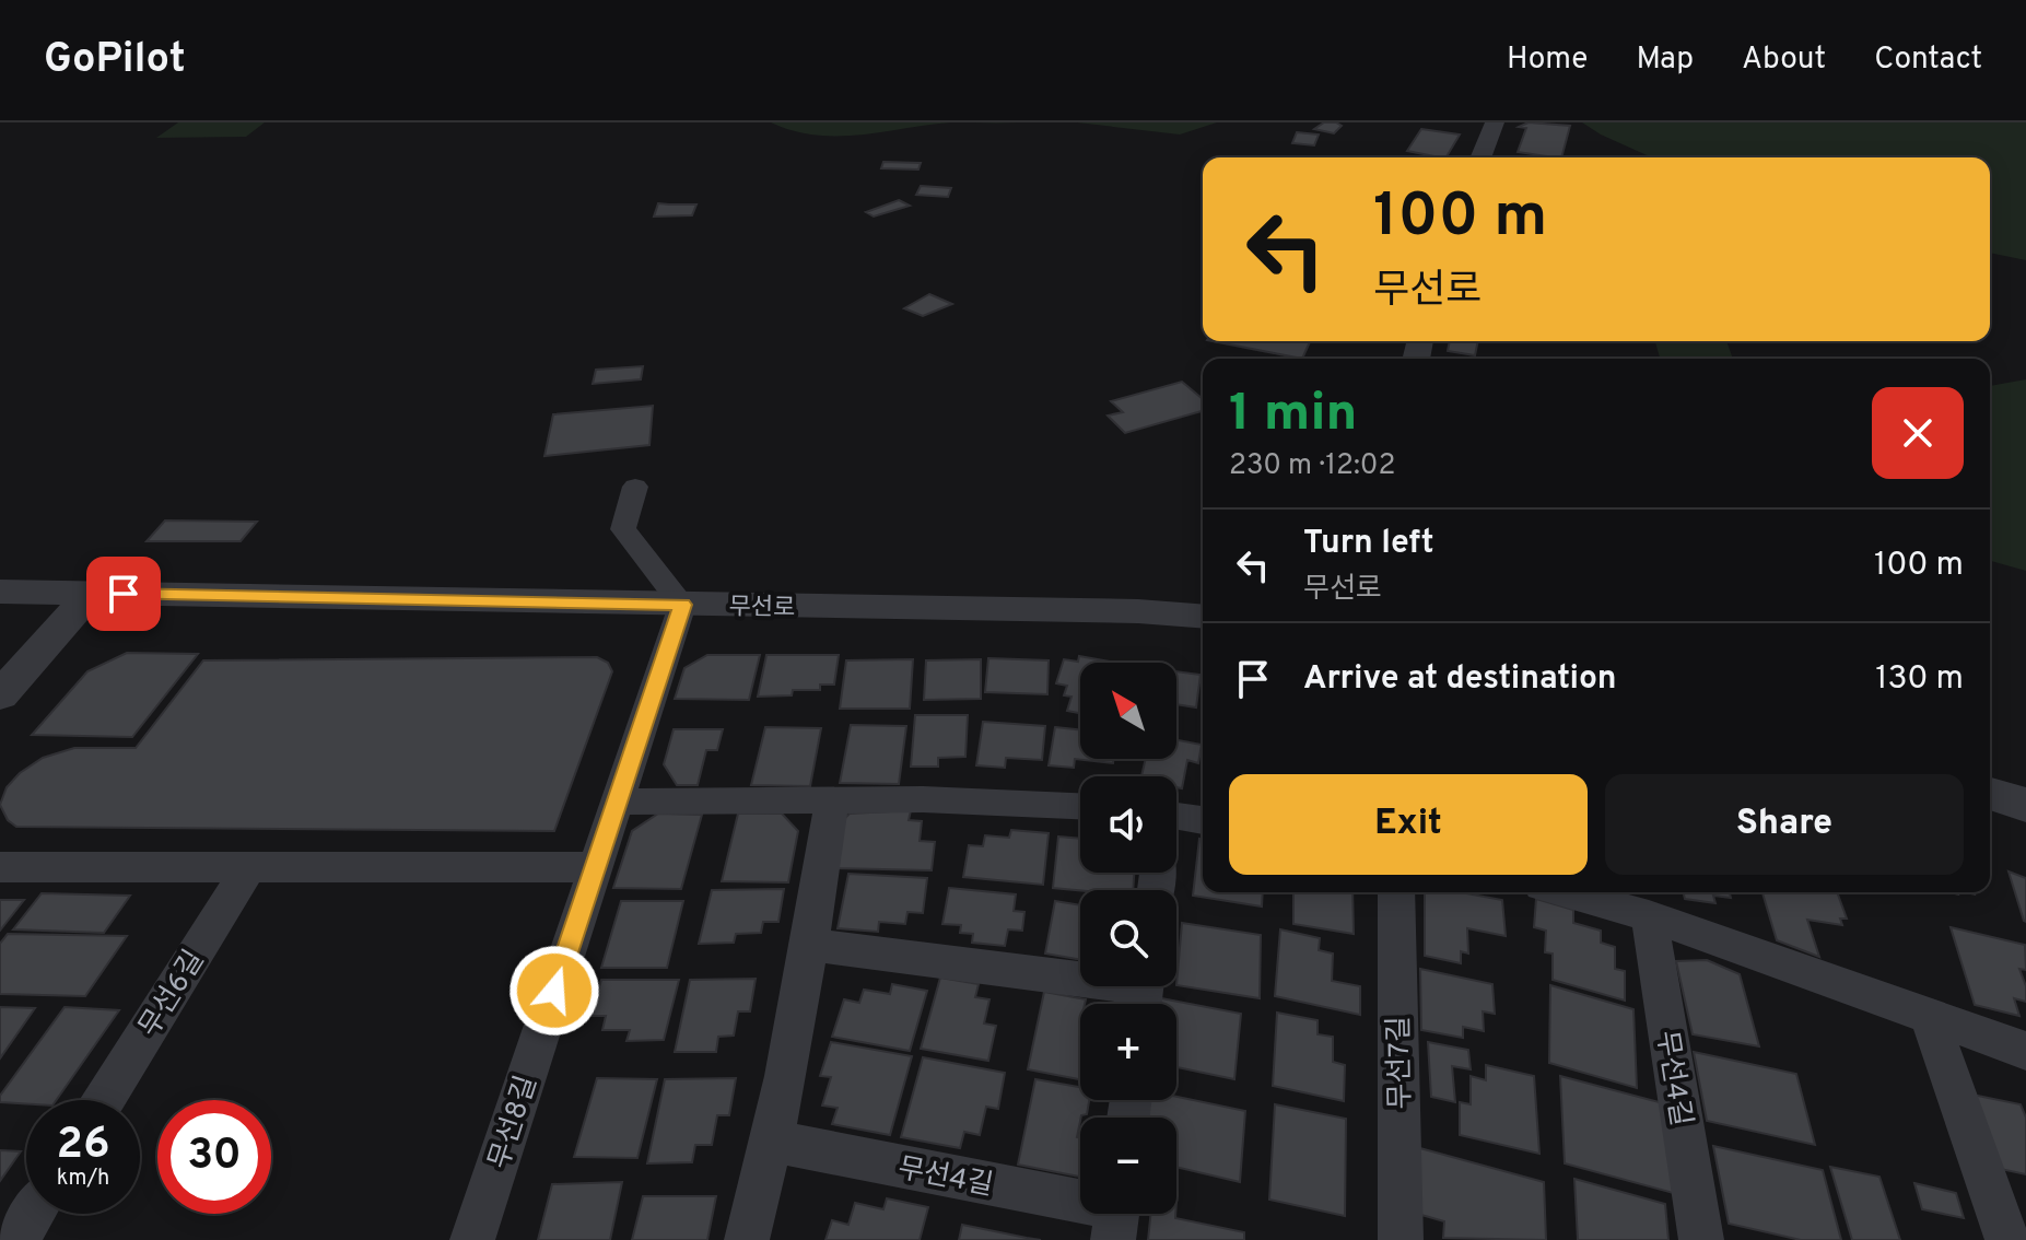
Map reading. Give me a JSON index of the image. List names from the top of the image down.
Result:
{
  "streets": {
    "street": [
      "무선로",
      "무선6길",
      "무선7길",
      "무선4길",
      "무선8길"
    ]
  },
  "crossings": [
    ["무선로", "무선8길"]
  ],
  "north": "top left",
  "page": {
    "header": "GoPilot",
    "nav": [
      "Home",
      "Map",
      "About",
      "Contact"
    ],
    "turn": ["100 m", "무선로"],
    "heading": ["1 min", "230 m · 12:02"],
    "list": [
      {
        "name": "Turn left",
        "note": "무선로",
        "value": "100 m"
      },
      {
        "name": "Arrive at destination",
        "value": "130 m"
      }
    ],
    "map_buttons": ["+", "−"],
    "buttons": ["Exit", "Share"],
    "speed": "26 km/h",
    "limit": "30"
  }
}
